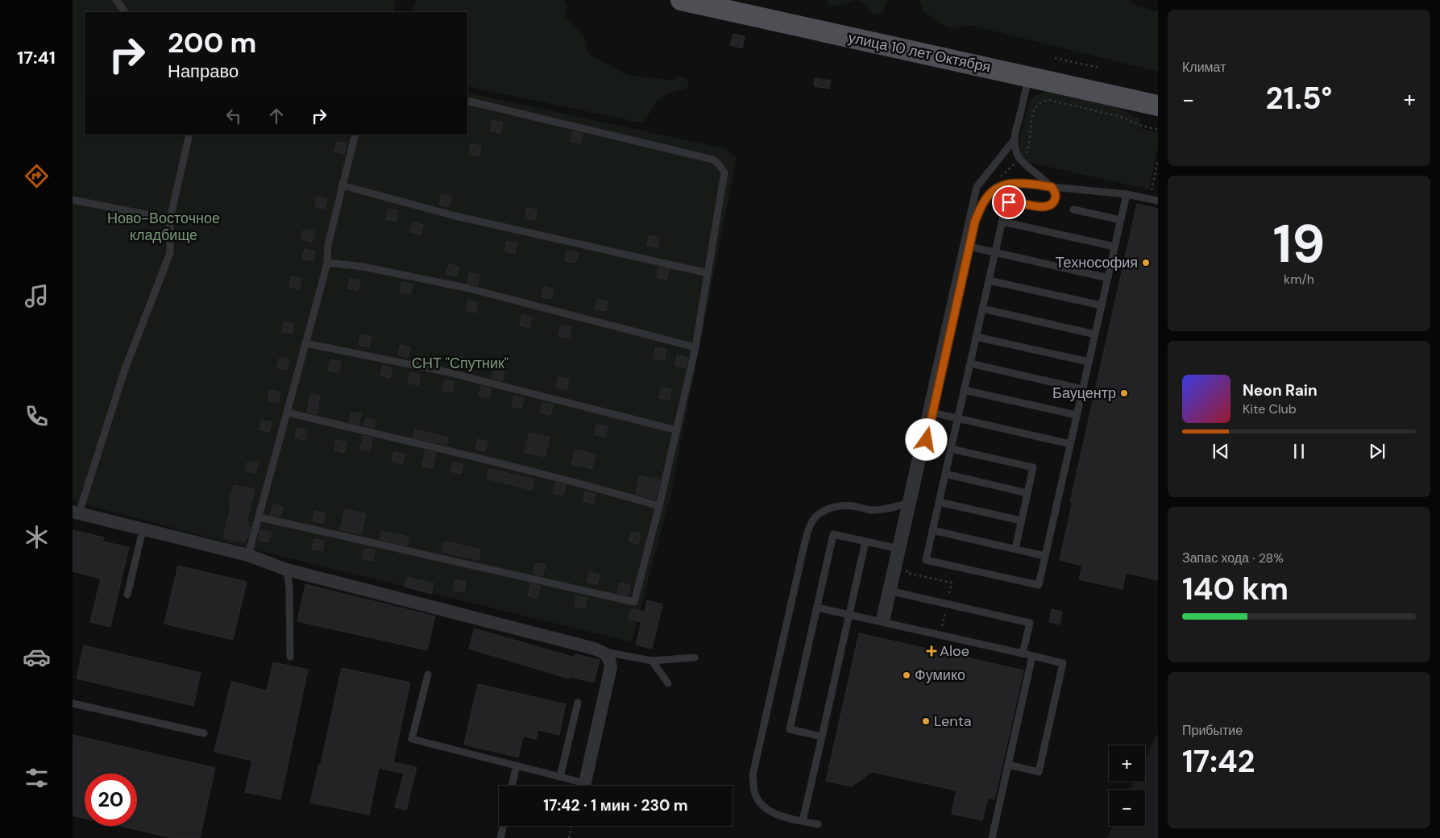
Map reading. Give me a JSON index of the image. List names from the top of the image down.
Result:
{
  "streets": {
    "main road": ["улица 10 лет Октября"]
  },
  "parks": ["Ново-Восточное кладбище", "СНТ \"Спутник\""],
  "places": {
    "other": [
      "Технософия",
      "Бауцентр",
      "Фумико",
      "Lenta"
    ],
    "health": ["Aloe"]
  },
  "page": {
    "tabs": "17:41",
    "tile": [
      "Климат",
      ["19", "km/h"],
      ["Запас хода · 28%", "140 km"],
      ["Прибытие", "17:42"]
    ],
    "turn": ["200 m", "Направо"],
    "heat": ["−", "21.5°", "+"],
    "song": ["Neon Rain", "Kite Club"],
    "map_buttons": ["+", "−"],
    "limit": "20",
    "trip": "17:42 · 1 мин · 230 m"
  }
}
